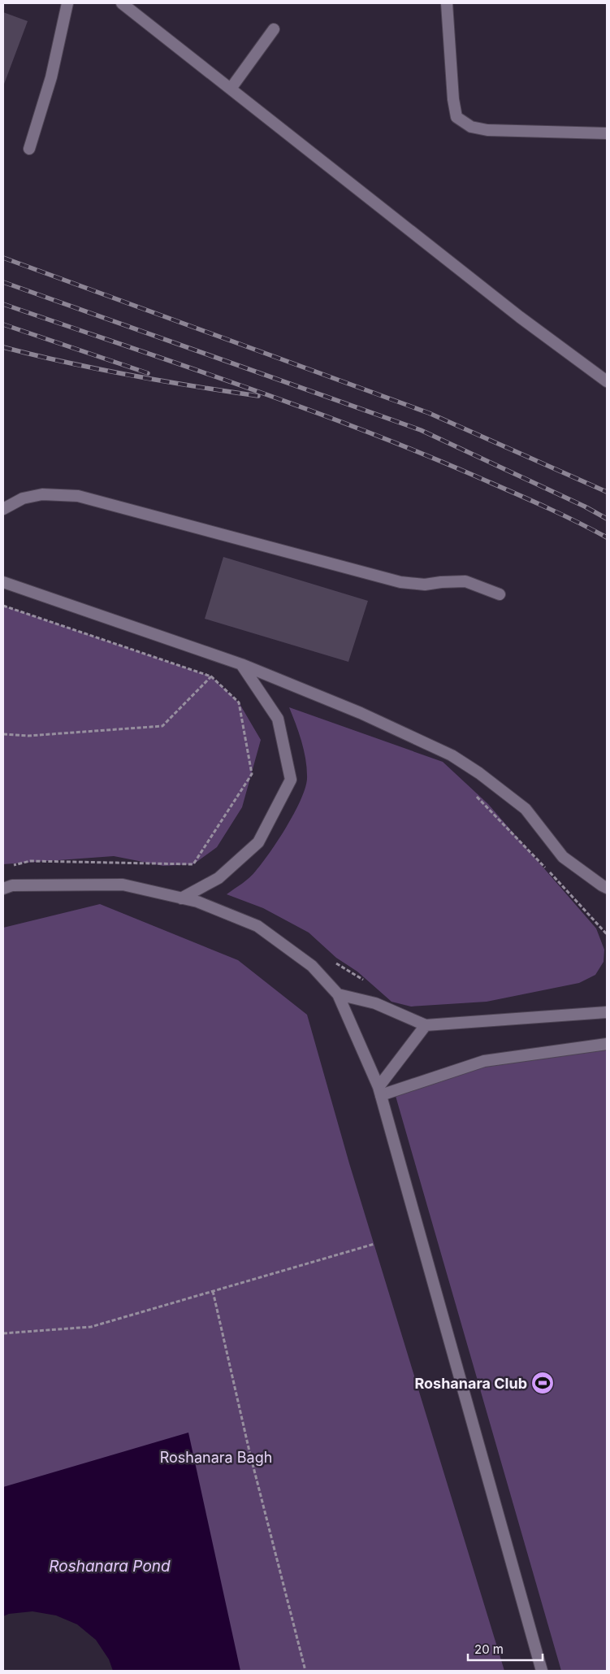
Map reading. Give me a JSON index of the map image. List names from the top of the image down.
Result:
{
  "water": ["Roshanara Pond"],
  "parks": ["Roshanara Bagh"],
  "places": {
    "sports": ["Roshanara Club"]
  },
  "scale_bar": "20 m"
}
